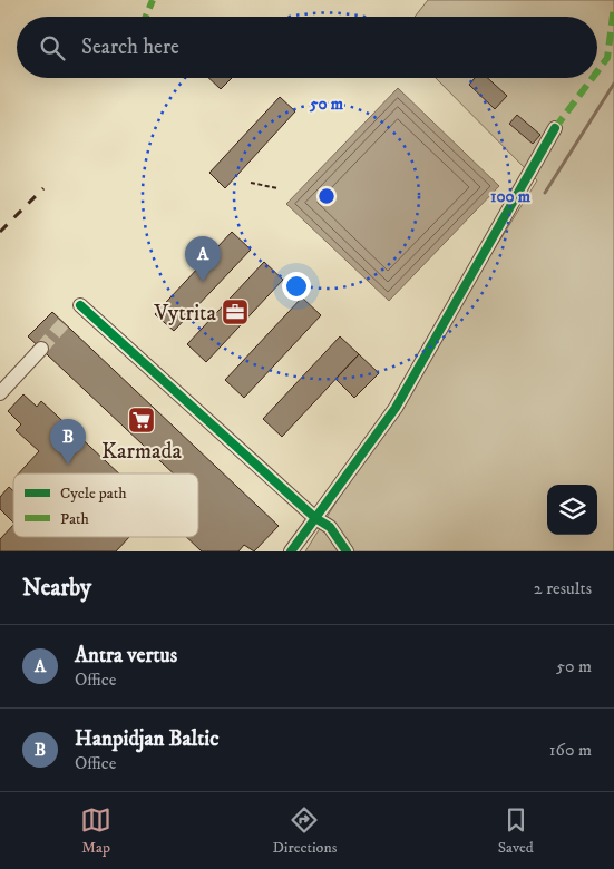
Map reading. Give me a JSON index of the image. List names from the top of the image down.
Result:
{
  "places": {
    "office": ["Vytrita"],
    "supermarket": ["Karmada"]
  },
  "legend": ["Cycle path", "Path"],
  "page": {
    "search": "Search here",
    "pins": ["A", "B"],
    "heading": ["Nearby", "2 results"],
    "list": [
      {
        "mark": "A",
        "name": "Antra vertus",
        "note": "Office",
        "value": "50 m"
      },
      {
        "mark": "B",
        "name": "Hanpidjan Baltic",
        "note": "Office",
        "value": "160 m"
      }
    ],
    "nav": ["Map", "Directions", "Saved"]
  },
  "rings": ["50 m", "100 m"]
}
